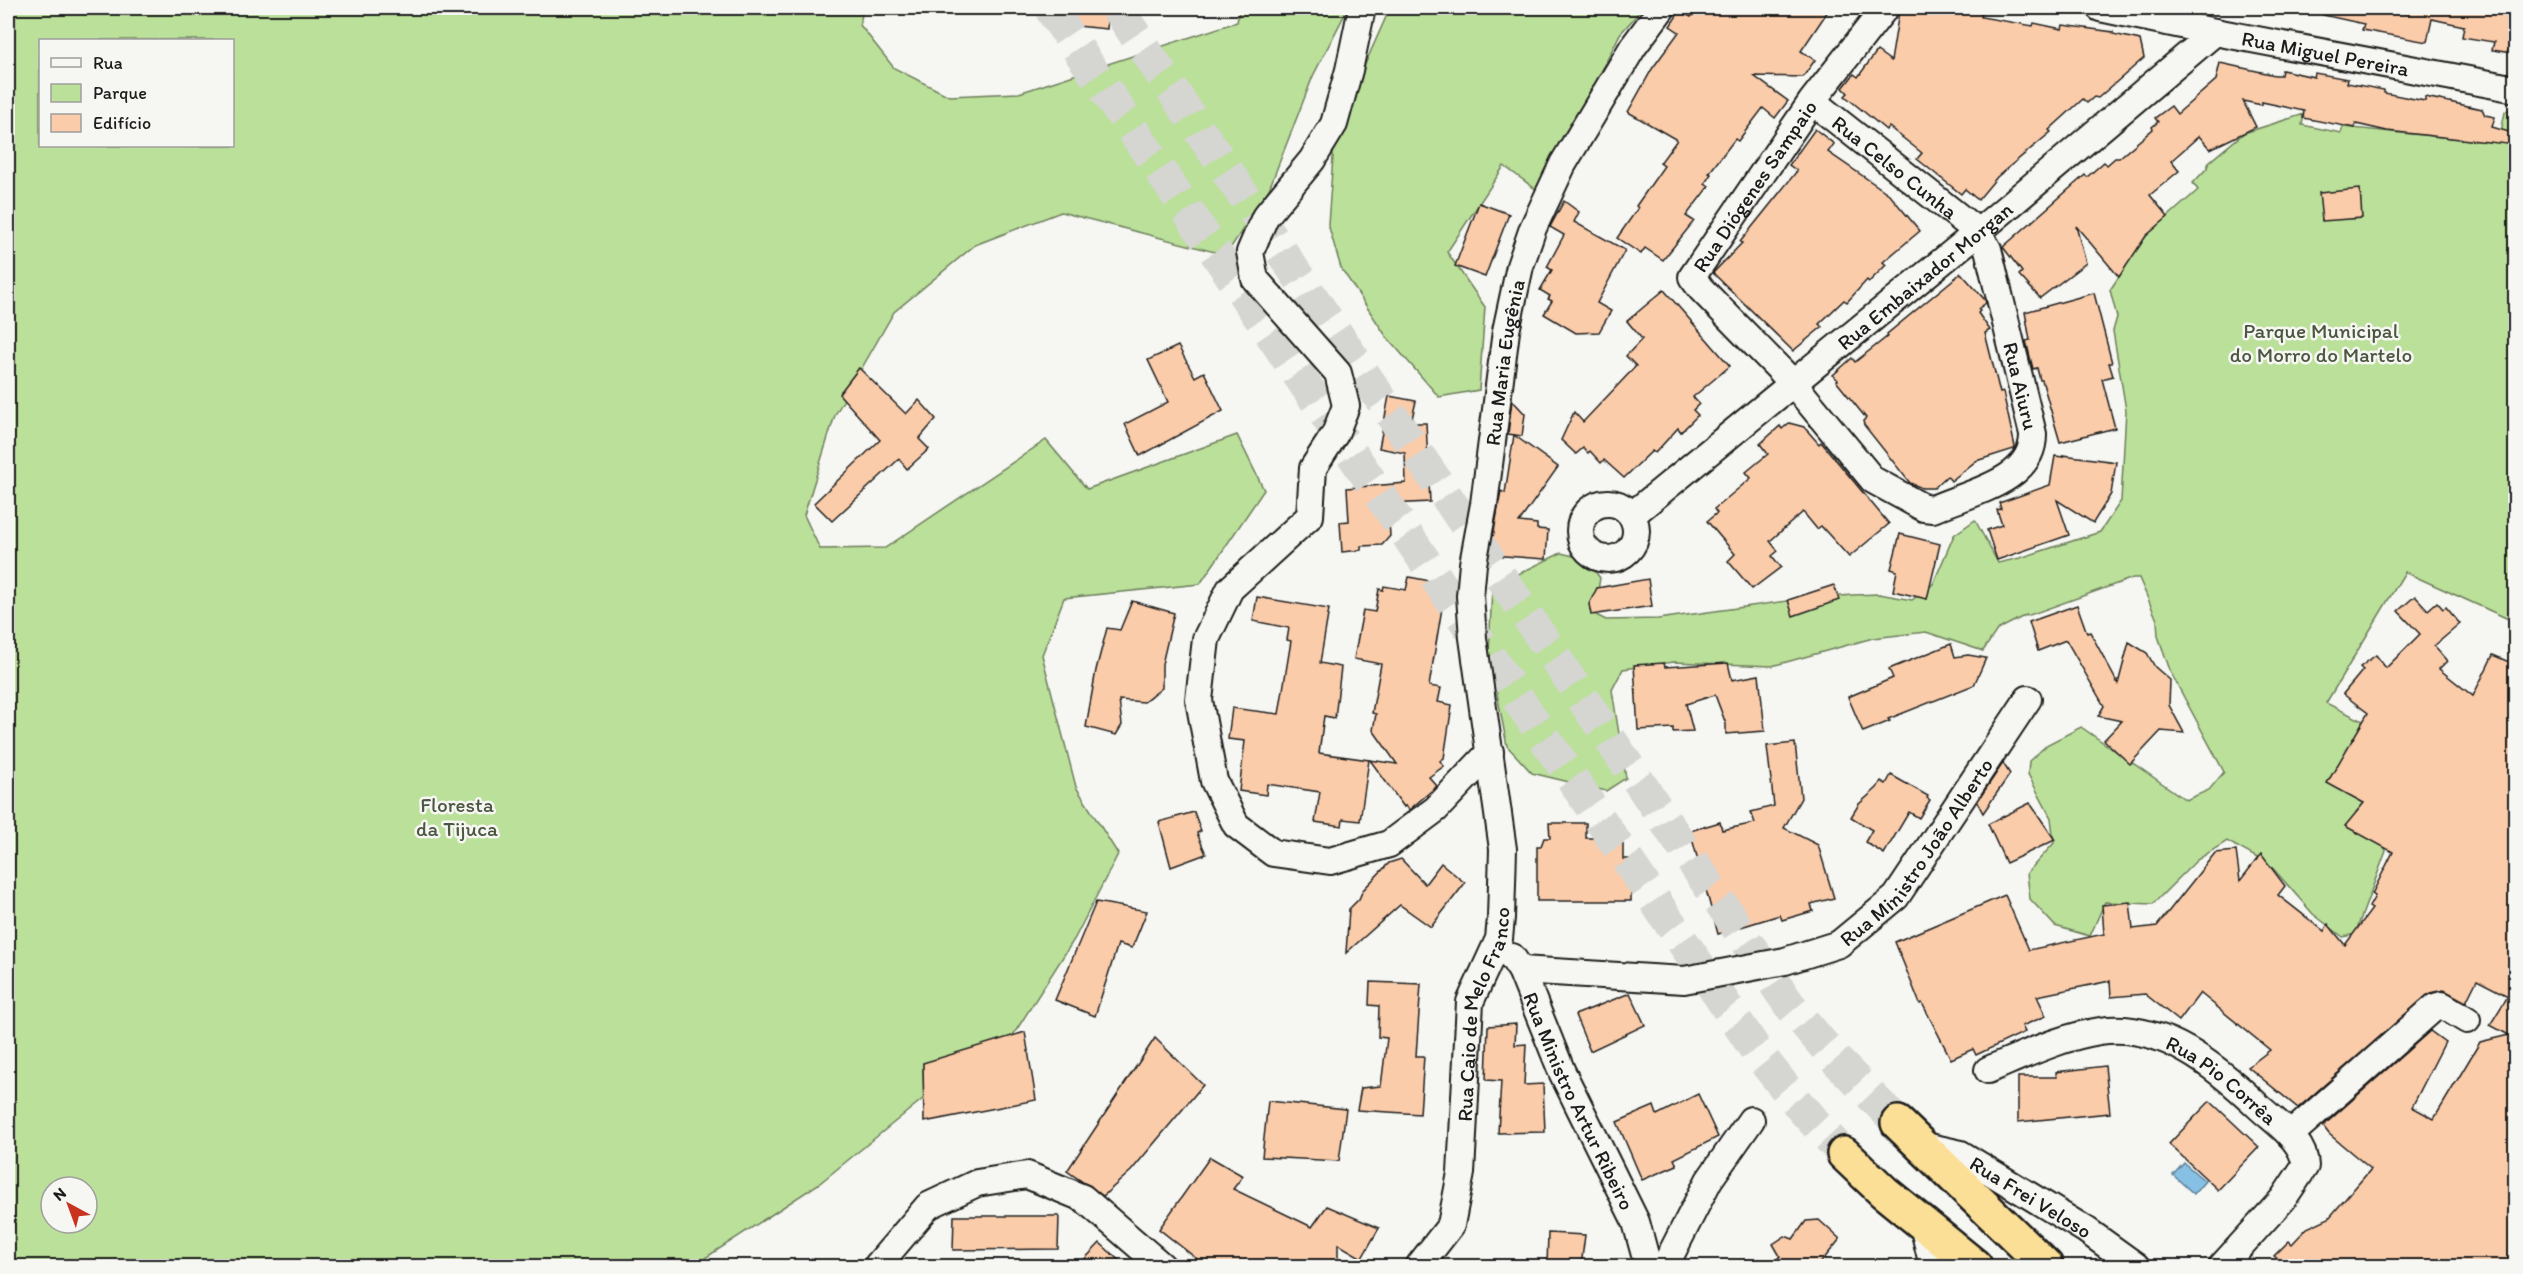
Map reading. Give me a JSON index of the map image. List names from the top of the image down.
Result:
{
  "streets": {
    "street": [
      "Rua Miguel Pereira",
      "Rua Celso Cunha",
      "Rua Diógenes Sampaio",
      "Rua Embaixador Morgan",
      "Rua Maria Eugênia",
      "Rua Aiuru",
      "Rua Ministro João Alberto",
      "Rua Caio de Melo Franco",
      "Rua Pio Corrêa",
      "Rua Ministro Artur Ribeiro",
      "Rua Frei Veloso"
    ]
  },
  "crossings": [
    ["Rua Miguel Pereira", "Rua Embaixador Morgan"],
    ["Rua Celso Cunha", "Rua Diógenes Sampaio"],
    ["Rua Celso Cunha", "Rua Embaixador Morgan"],
    ["Rua Celso Cunha", "Rua Aiuru"],
    ["Rua Diógenes Sampaio", "Rua Embaixador Morgan"],
    ["Rua Diógenes Sampaio", "Rua Aiuru"],
    ["Rua Embaixador Morgan", "Rua Aiuru"],
    ["Rua Maria Eugênia", "Rua Caio de Melo Franco"],
    ["Rua Ministro João Alberto", "Rua Ministro Artur Ribeiro"],
    ["Rua Caio de Melo Franco", "Rua Ministro Artur Ribeiro"]
  ],
  "parks": ["Parque Municipal do Morro do Martelo", "Floresta da Tijuca"],
  "legend": ["Rua", "Parque", "Edifício"],
  "north": "top left"
}
